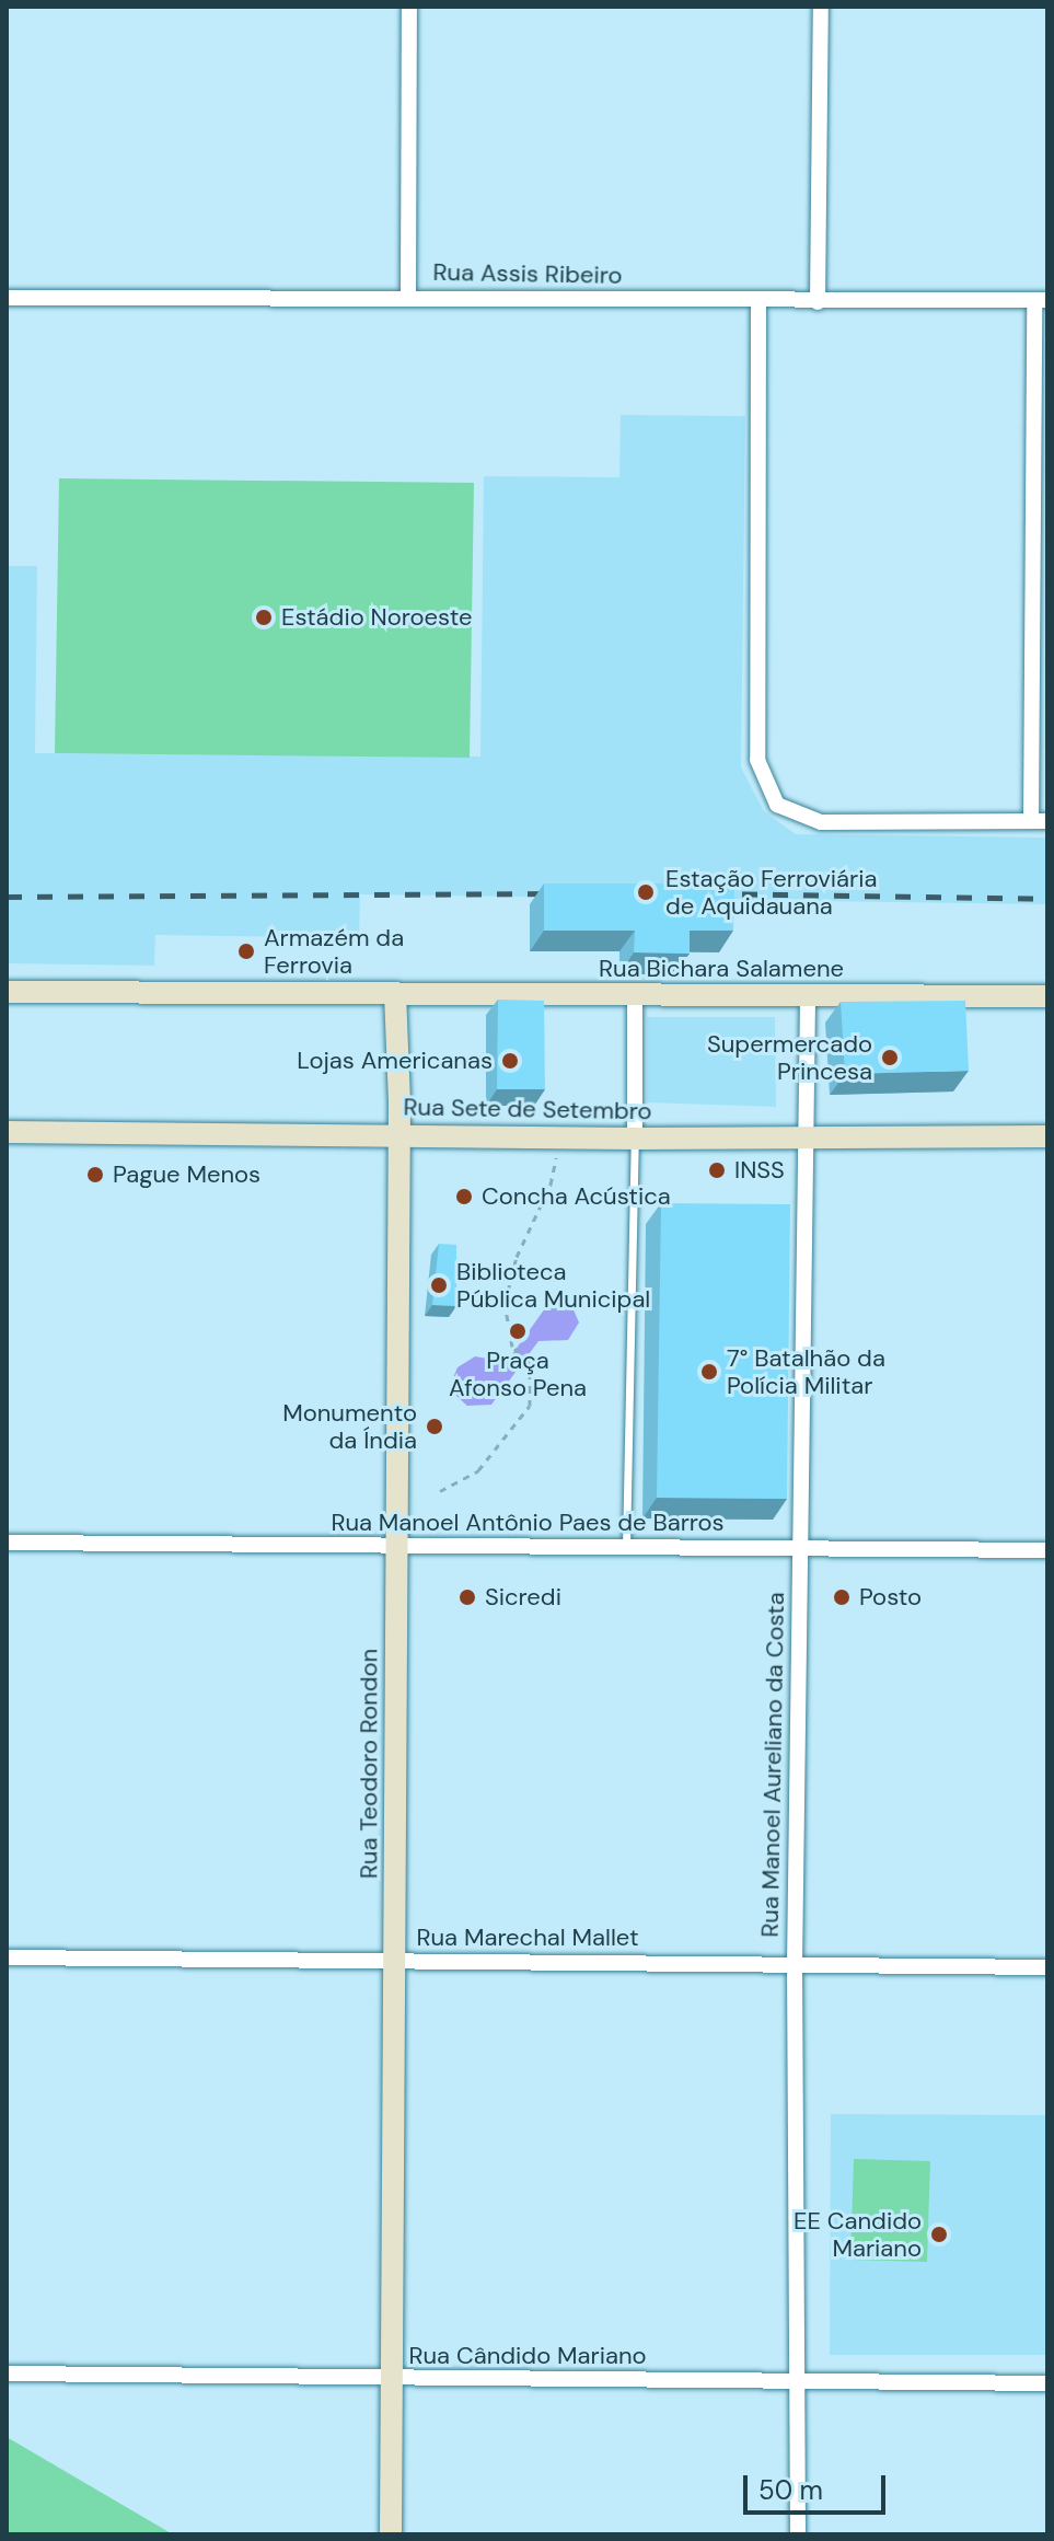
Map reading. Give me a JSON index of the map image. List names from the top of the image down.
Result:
{
  "streets": {
    "main road": ["Rua Bichara Salamene", "Rua Sete de Setembro", "Rua Teodoro Rondon"],
    "street": [
      "Rua Assis Ribeiro",
      "Rua Manoel Antônio Paes de Barros",
      "Rua Manoel Aureliano da Costa",
      "Rua Marechal Mallet",
      "Rua Cândido Mariano"
    ]
  },
  "crossings": [
    ["Rua Bichara Salamene", "Rua Teodoro Rondon"],
    ["Rua Bichara Salamene", "Rua Manoel Aureliano da Costa"],
    ["Rua Sete de Setembro", "Rua Teodoro Rondon"],
    ["Rua Sete de Setembro", "Rua Manoel Aureliano da Costa"],
    ["Rua Manoel Antônio Paes de Barros", "Rua Teodoro Rondon"],
    ["Rua Manoel Antônio Paes de Barros", "Rua Manoel Aureliano da Costa"],
    ["Rua Teodoro Rondon", "Rua Marechal Mallet"],
    ["Rua Teodoro Rondon", "Rua Cândido Mariano"],
    ["Rua Manoel Aureliano da Costa", "Rua Marechal Mallet"],
    ["Rua Manoel Aureliano da Costa", "Rua Cândido Mariano"]
  ],
  "places": [
    "Estádio Noroeste",
    "Estação Ferroviária de Aquidauana",
    "Armazém da Ferrovia",
    "Supermercado Princesa",
    "Lojas Americanas",
    "INSS",
    "Pague Menos",
    "Concha Acústica",
    "Biblioteca Pública Municipal",
    "Praça Afonso Pena",
    "7° Batalhão da Polícia Militar",
    "Monumento da Índia",
    "Sicredi",
    "Posto",
    "EE Candido Mariano"
  ],
  "scale_bar": "50 m"
}
